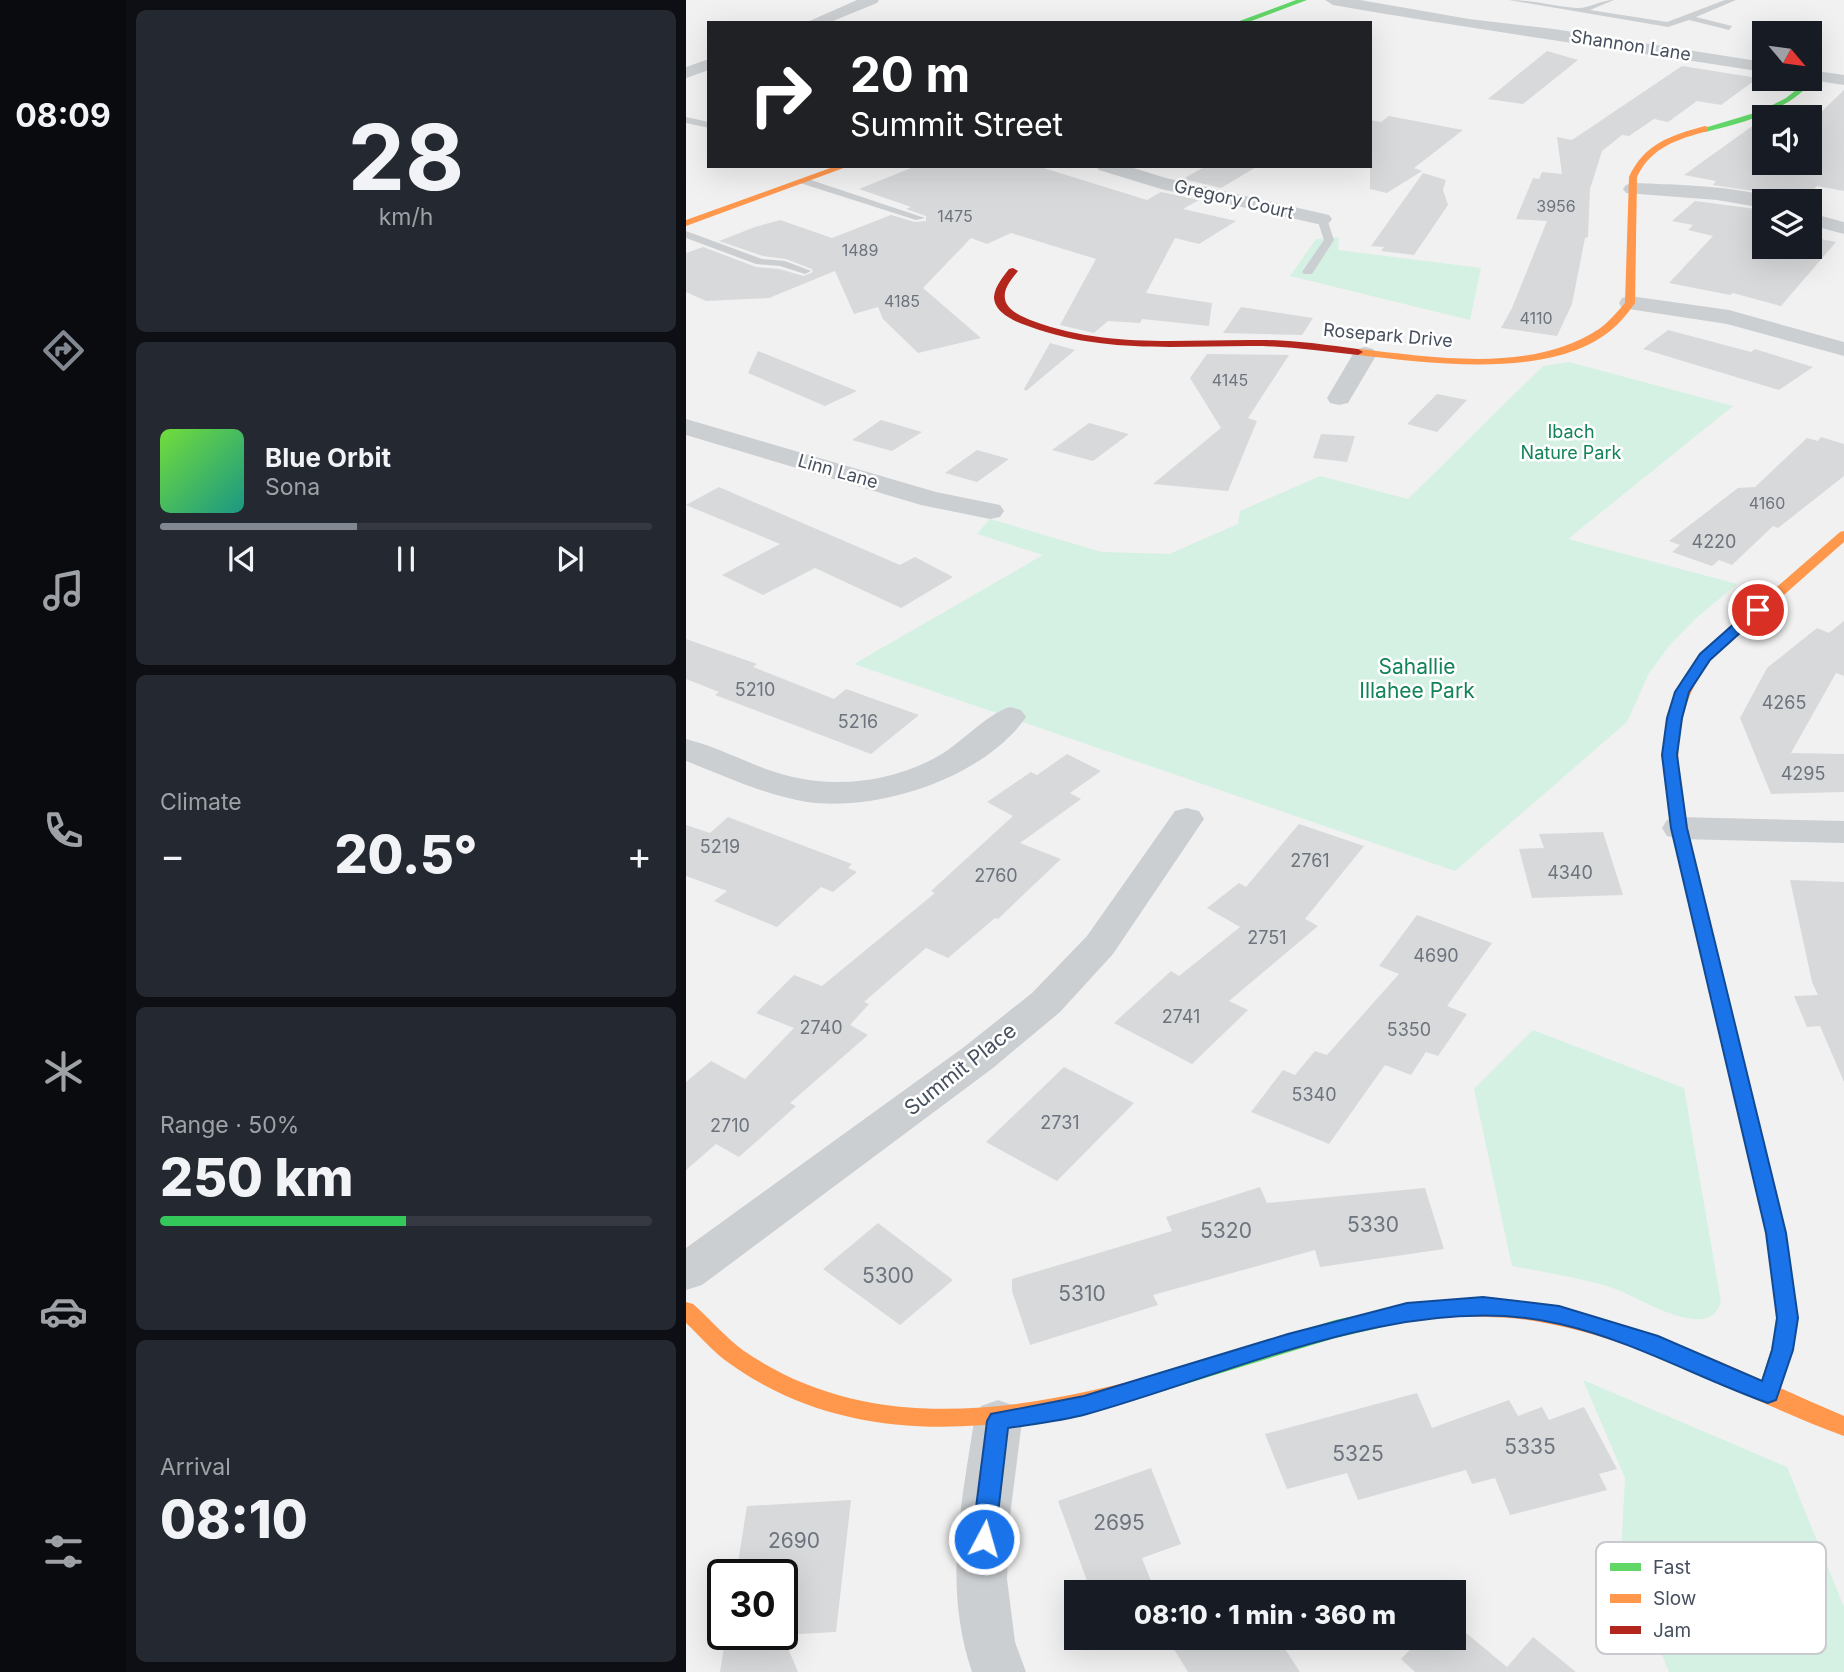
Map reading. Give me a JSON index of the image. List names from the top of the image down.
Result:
{
  "streets": {
    "street": [
      "Shannon Lane",
      "Gregory Court",
      "Rosepark Drive",
      "Linn Lane",
      "Summit Place"
    ]
  },
  "parks": ["Ibach Nature Park", "Sahallie Illahee Park"],
  "house_numbers": [
    "3956",
    "1475",
    "1489",
    "4185",
    "4110",
    "4145",
    "4160",
    "4220",
    "5210",
    "4265",
    "5216",
    "4295",
    "5219",
    "2761",
    "4340",
    "2760",
    "2751",
    "4690",
    "2741",
    "2740",
    "5350",
    "5340",
    "2731",
    "2710",
    "5330",
    "5320",
    "5300",
    "5310",
    "5335",
    "5325",
    "2695",
    "2690"
  ],
  "legend": ["Fast", "Slow", "Jam"],
  "north": "bottom right",
  "page": {
    "tabs": "08:09",
    "tile": [
      ["28", "km/h"],
      "Climate",
      ["Range · 50%", "250 km"],
      ["Arrival", "08:10"]
    ],
    "turn": ["20 m", "Summit Street"],
    "song": ["Blue Orbit", "Sona"],
    "heat": ["−", "20.5°", "+"],
    "limit": "30",
    "trip": "08:10 · 1 min · 360 m"
  }
}
